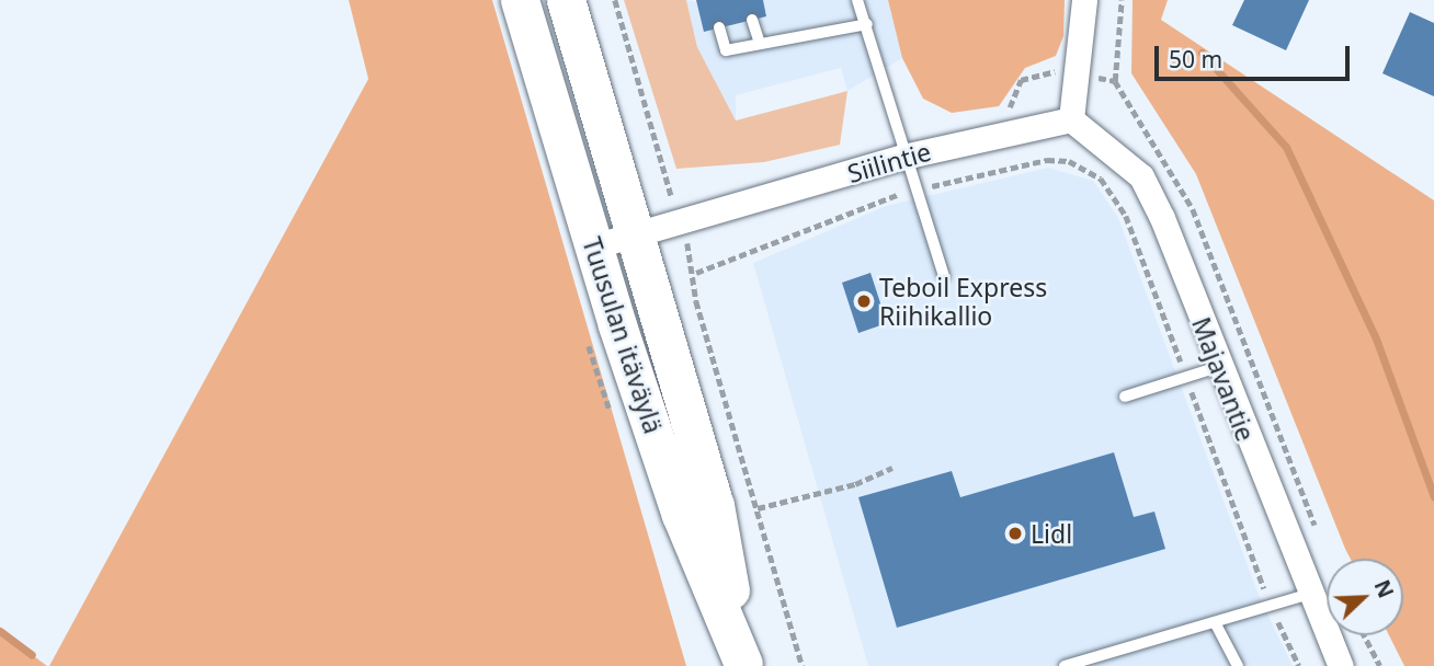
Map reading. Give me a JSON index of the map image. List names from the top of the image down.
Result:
{
  "streets": {
    "main road": ["Tuusulan itäväylä"],
    "street": ["Siilintie", "Majavantie"]
  },
  "crossings": [
    ["Siilintie", "Tuusulan itäväylä"],
    ["Siilintie", "Majavantie"]
  ],
  "places": ["Teboil Express Riihikallio", "Lidl"],
  "scale_bar": "50 m",
  "north": "top right"
}
